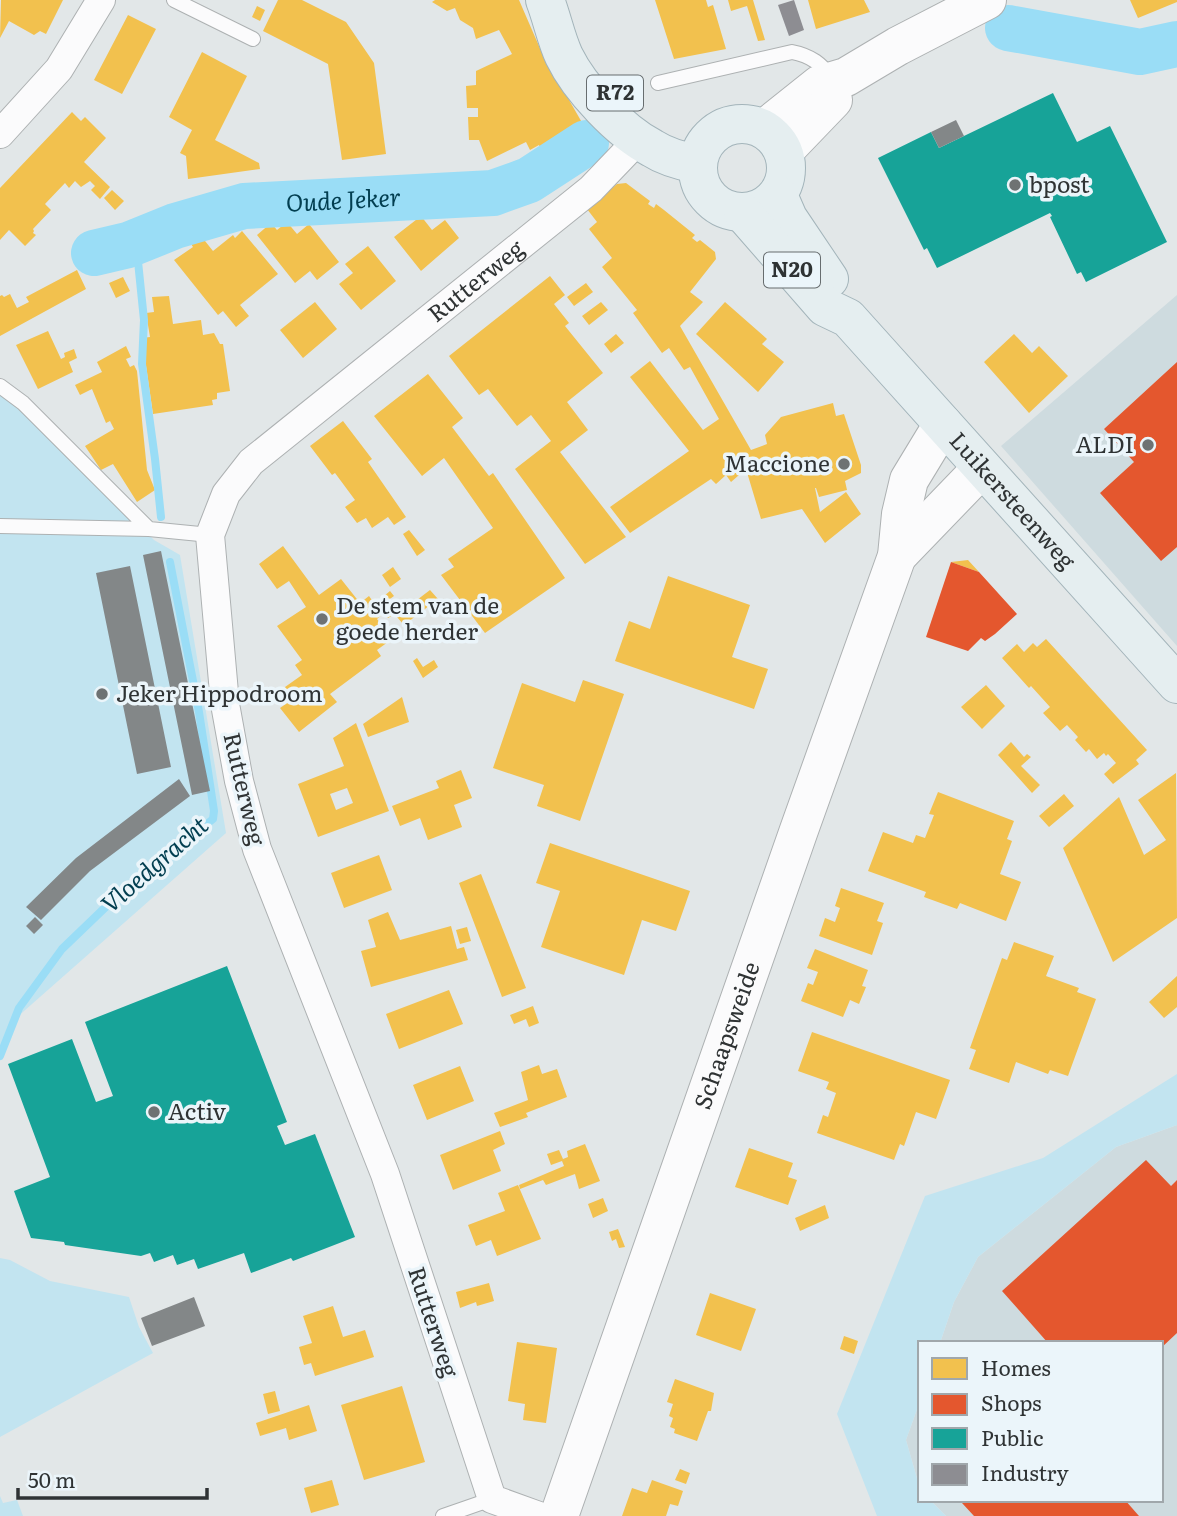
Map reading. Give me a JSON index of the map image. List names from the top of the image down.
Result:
{
  "streets": {
    "main road": ["R72", "N20", "Luikersteenweg"],
    "street": ["Rutterweg", "Schaapsweide"]
  },
  "crossings": [
    ["R72", "Rutterweg"],
    ["R72", "Luikersteenweg"],
    ["Luikersteenweg", "Schaapsweide"]
  ],
  "water": ["Oude Jeker", "Vloedgracht"],
  "places": [
    "bpost",
    "ALDI",
    "Maccione",
    "De stem van de goede herder",
    "Jeker Hippodroom",
    "Activ"
  ],
  "legend": [
    "Homes",
    "Shops",
    "Public",
    "Industry"
  ],
  "scale_bar": "50 m"
}
